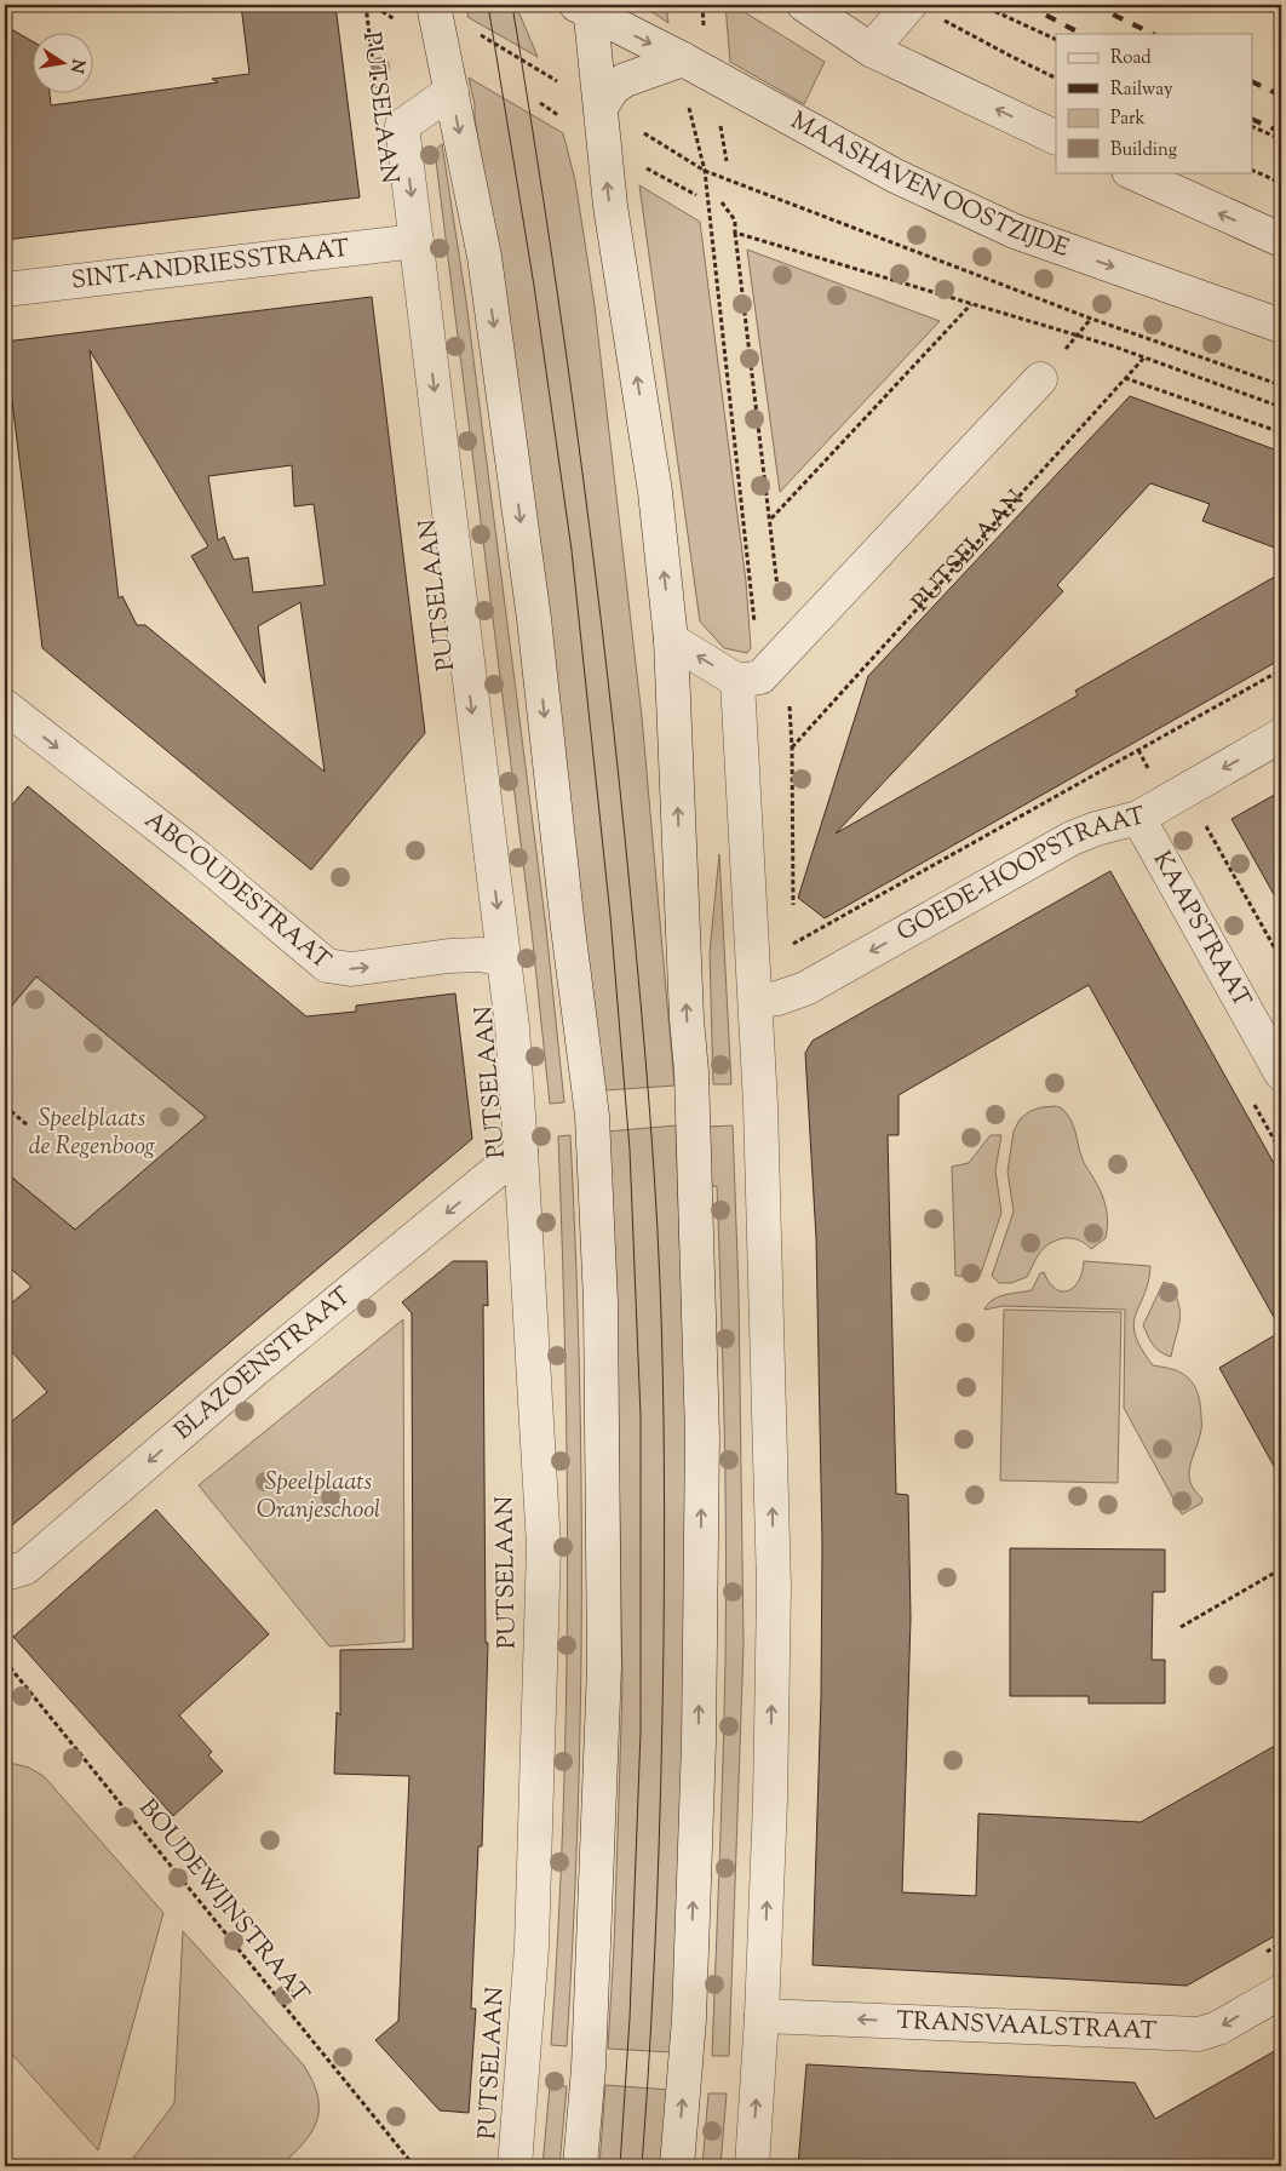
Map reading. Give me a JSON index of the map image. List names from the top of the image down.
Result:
{
  "streets": {
    "street": [
      "PUTSELAAN",
      "MAASHAVEN OOSTZIJDE",
      "SINT-ANDRIESSTRAAT",
      "GOEDE-HOOPSTRAAT",
      "ABCOUDESTRAAT",
      "KAAPSTRAAT",
      "BLAZOENSTRAAT",
      "TRANSVAALSTRAAT"
    ],
    "path": ["BOUDEWIJNSTRAAT"]
  },
  "crossings": [
    ["PUTSELAAN", "SINT-ANDRIESSTRAAT"],
    ["PUTSELAAN", "ABCOUDESTRAAT"],
    ["PUTSELAAN", "BLAZOENSTRAAT"],
    ["GOEDE-HOOPSTRAAT", "KAAPSTRAAT"]
  ],
  "one_way": ["ABCOUDESTRAAT", "BLAZOENSTRAAT", "TRANSVAALSTRAAT"],
  "parks": ["Speelplaats de Regenboog", "Speelplaats Oranjeschool"],
  "legend": [
    "Road",
    "Railway",
    "Park",
    "Building"
  ],
  "north": "right"
}
